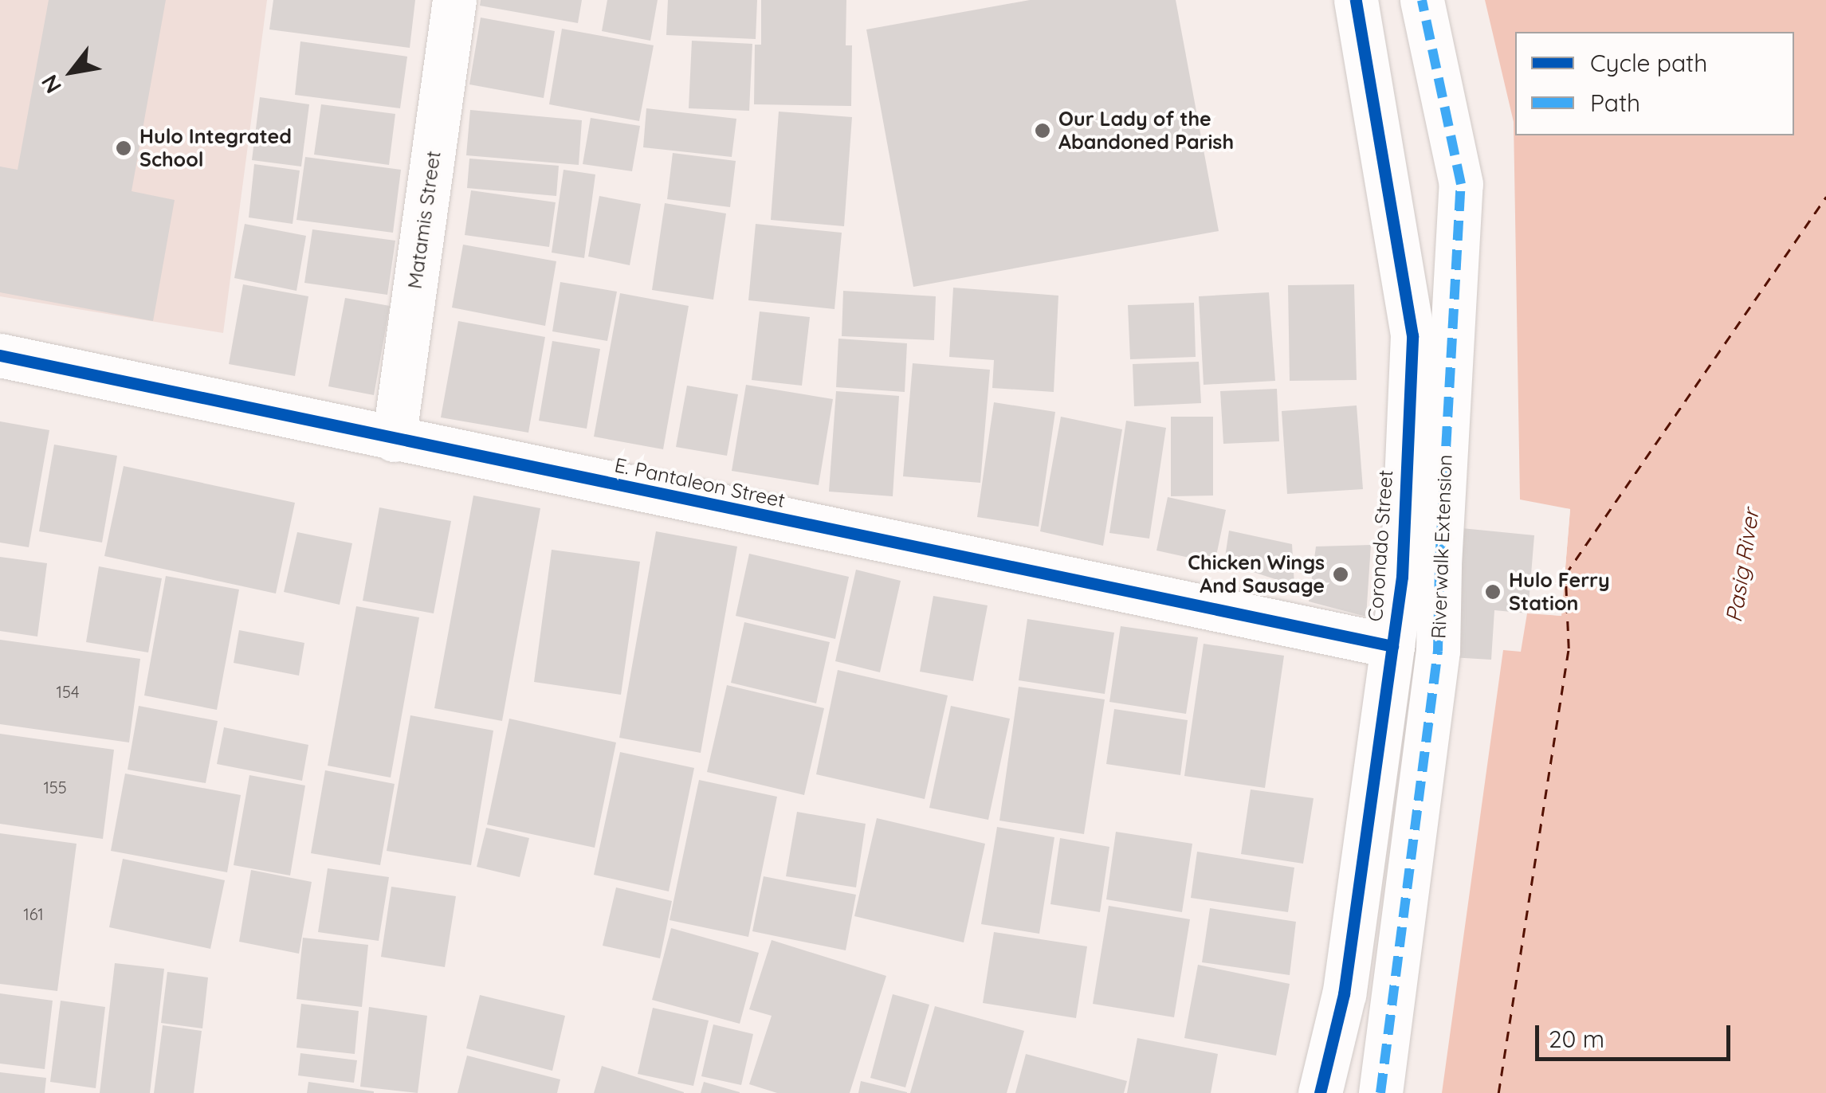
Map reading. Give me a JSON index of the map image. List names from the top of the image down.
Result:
{
  "streets": {
    "street": [
      "Matamis Street",
      "E. Pantaleon Street",
      "Coronado Street",
      "Riverwalk Extension"
    ]
  },
  "crossings": [
    ["Matamis Street", "E. Pantaleon Street"],
    ["E. Pantaleon Street", "Coronado Street"]
  ],
  "water": ["Pasig River"],
  "places": [
    "Our Lady of the Abandoned Parish",
    "Hulo Integrated School",
    "Chicken Wings And Sausage",
    "Hulo Ferry Station"
  ],
  "house_numbers": ["154", "155", "161"],
  "legend": ["Cycle path", "Path"],
  "scale_bar": "20 m",
  "north": "bottom left"
}
